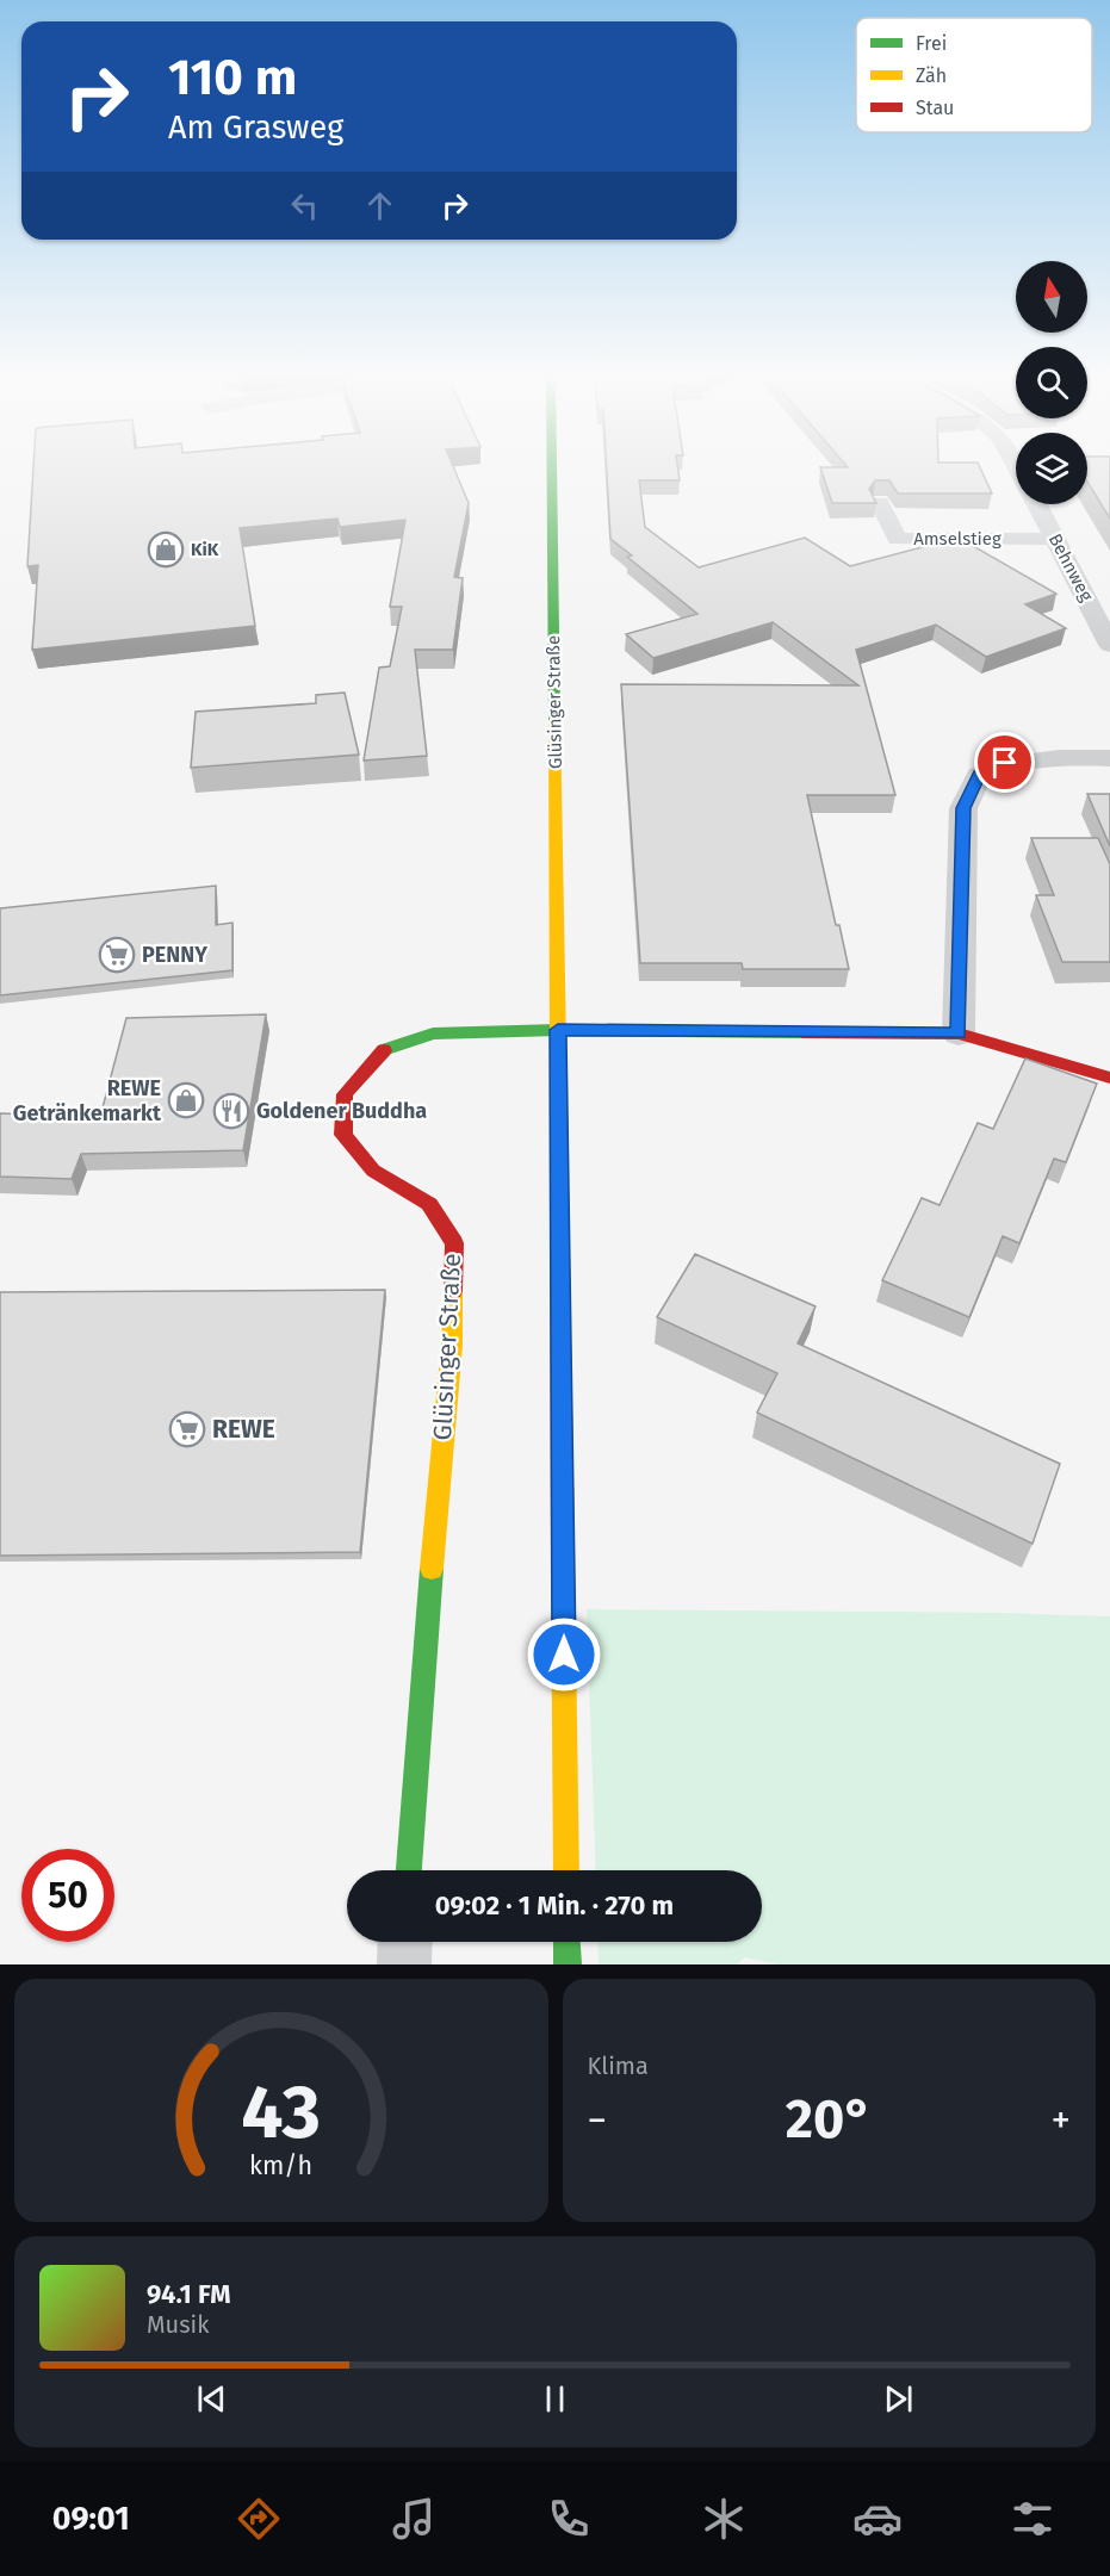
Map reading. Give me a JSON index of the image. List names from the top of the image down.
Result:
{
  "streets": {
    "main road": ["Glüsinger Straße"],
    "street": ["Amselstieg", "Behnweg"]
  },
  "crossings": [
    ["Amselstieg", "Behnweg"]
  ],
  "places": {
    "shop": ["KiK", "REWE Getränkemarkt"],
    "supermarket": ["PENNY", "REWE"],
    "restaurant": ["Goldener Buddha"]
  },
  "legend": ["Frei", "Zäh", "Stau"],
  "north": "top",
  "page": {
    "turn": ["110 m", "Am Grasweg"],
    "limit": "50",
    "trip": "09:02 · 1 Min. · 270 m",
    "tile": "Klima",
    "heat": ["−", "20°", "+"],
    "song": ["94.1 FM", "Musik"],
    "tabs": "09:01",
    "gauge": ["43", "km/h"]
  }
}
